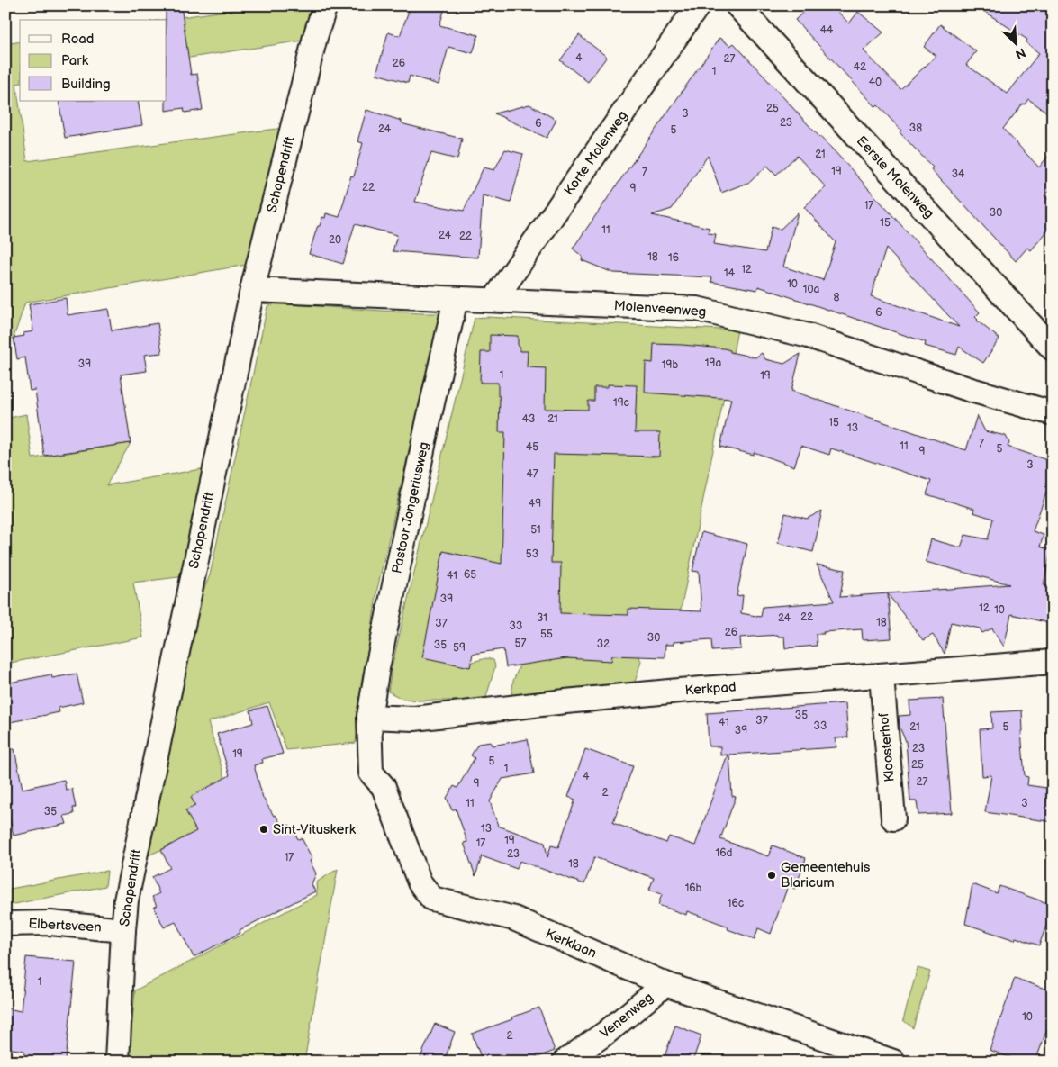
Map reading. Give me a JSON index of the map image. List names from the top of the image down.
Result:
{
  "streets": {
    "street": [
      "Korte Molenweg",
      "Schapendrift",
      "Eerste Molenweg",
      "Molenveenweg",
      "Pastoor Jongeriusweg",
      "Kerkpad",
      "Kloosterhof",
      "Elbertsveen",
      "Kerklaan",
      "Venenweg"
    ]
  },
  "crossings": [
    ["Korte Molenweg", "Molenveenweg"],
    ["Schapendrift", "Molenveenweg"],
    ["Schapendrift", "Elbertsveen"],
    ["Molenveenweg", "Pastoor Jongeriusweg"],
    ["Pastoor Jongeriusweg", "Kerkpad"],
    ["Pastoor Jongeriusweg", "Kerklaan"],
    ["Kerkpad", "Kloosterhof"],
    ["Kerkpad", "Kerklaan"],
    ["Kerklaan", "Venenweg"]
  ],
  "places": ["Sint-Vituskerk", "Gemeentehuis Blaricum"],
  "house_numbers": [
    "44",
    "4",
    "27",
    "26",
    "42",
    "1",
    "40",
    "25",
    "3",
    "23",
    "6",
    "38",
    "24",
    "5",
    "21",
    "19",
    "7",
    "34",
    "22",
    "9",
    "17",
    "30",
    "15",
    "11",
    "24",
    "22",
    "20",
    "18",
    "16",
    "12",
    "14",
    "10",
    "10a",
    "8",
    "6",
    "19a",
    "39",
    "19b",
    "1",
    "19",
    "19c",
    "43",
    "21",
    "15",
    "13",
    "7",
    "11",
    "45",
    "5",
    "9",
    "3",
    "47",
    "49",
    "51",
    "53",
    "65",
    "41",
    "39",
    "12",
    "10",
    "22",
    "31",
    "24",
    "18",
    "37",
    "33",
    "26",
    "55",
    "30",
    "57",
    "32",
    "35",
    "59",
    "35",
    "37",
    "41",
    "33",
    "21",
    "5",
    "39",
    "23",
    "19",
    "5",
    "25",
    "1",
    "4",
    "27",
    "9",
    "2",
    "11",
    "3",
    "35",
    "13",
    "19",
    "17",
    "16d",
    "23",
    "17",
    "18",
    "16b",
    "16c",
    "1",
    "10",
    "2"
  ],
  "legend": ["Road", "Park", "Building"],
  "north": "bottom right"
}
